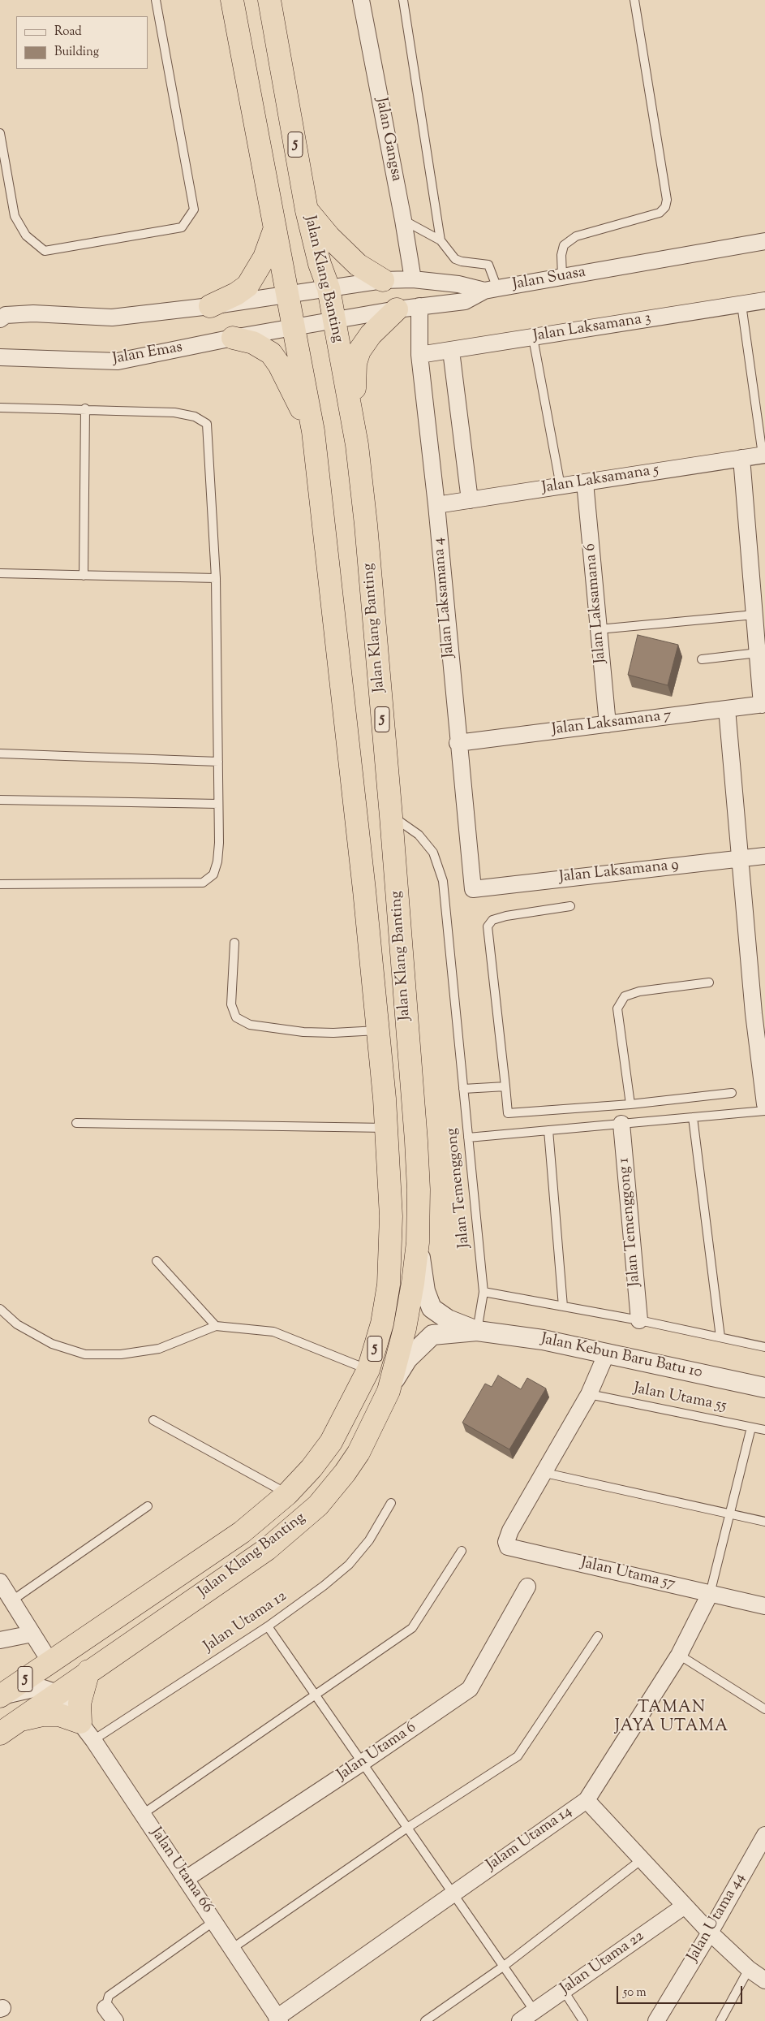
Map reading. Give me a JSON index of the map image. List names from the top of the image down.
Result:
{
  "streets": {
    "highway": ["5", "Jalan Klang Banting"],
    "street": [
      "Jalan Gangsa",
      "Jalan Suasa",
      "Jalan Laksamana 3",
      "Jalan Emas",
      "Jalan Laksamana 5",
      "Jalan Laksamana 4",
      "Jalan Laksamana 6",
      "Jalan Laksamana 7",
      "Jalan Laksamana 9",
      "Jalan Temenggong 1",
      "Jalan Kebun Baru Batu 10",
      "Jalan Utama 57",
      "Jalan Utama 6",
      "Jalam Utama 14",
      "Jalan Utama 66",
      "Jalan Utama 44",
      "Jalan Utama 22"
    ],
    "lane": ["Jalan Temenggong", "Jalan Utama 55", "Jalan Utama 12"]
  },
  "crossings": [
    ["Jalan Klang Banting", "Jalan Suasa"],
    ["Jalan Klang Banting", "Jalan Emas"],
    ["Jalan Klang Banting", "Jalan Temenggong"],
    ["Jalan Klang Banting", "Jalan Utama 66"],
    ["Jalan Suasa", "Jalan Emas"],
    ["Jalan Suasa", "Jalan Laksamana 4"],
    ["Jalan Laksamana 3", "Jalan Laksamana 4"],
    ["Jalan Laksamana 5", "Jalan Laksamana 4"],
    ["Jalan Laksamana 5", "Jalan Laksamana 6"],
    ["Jalan Laksamana 4", "Jalan Laksamana 7"],
    ["Jalan Laksamana 4", "Jalan Laksamana 9"],
    ["Jalan Laksamana 6", "Jalan Laksamana 7"],
    ["Jalan Temenggong", "Jalan Kebun Baru Batu 10"],
    ["Jalan Utama 57", "Jalam Utama 14"],
    ["Jalan Utama 12", "Jalan Utama 66"],
    ["Jalan Utama 6", "Jalan Utama 66"],
    ["Jalam Utama 14", "Jalan Utama 66"]
  ],
  "districts": ["TAMAN JAYA UTAMA"],
  "legend": ["Road", "Building"],
  "scale_bar": "50 m"
}
